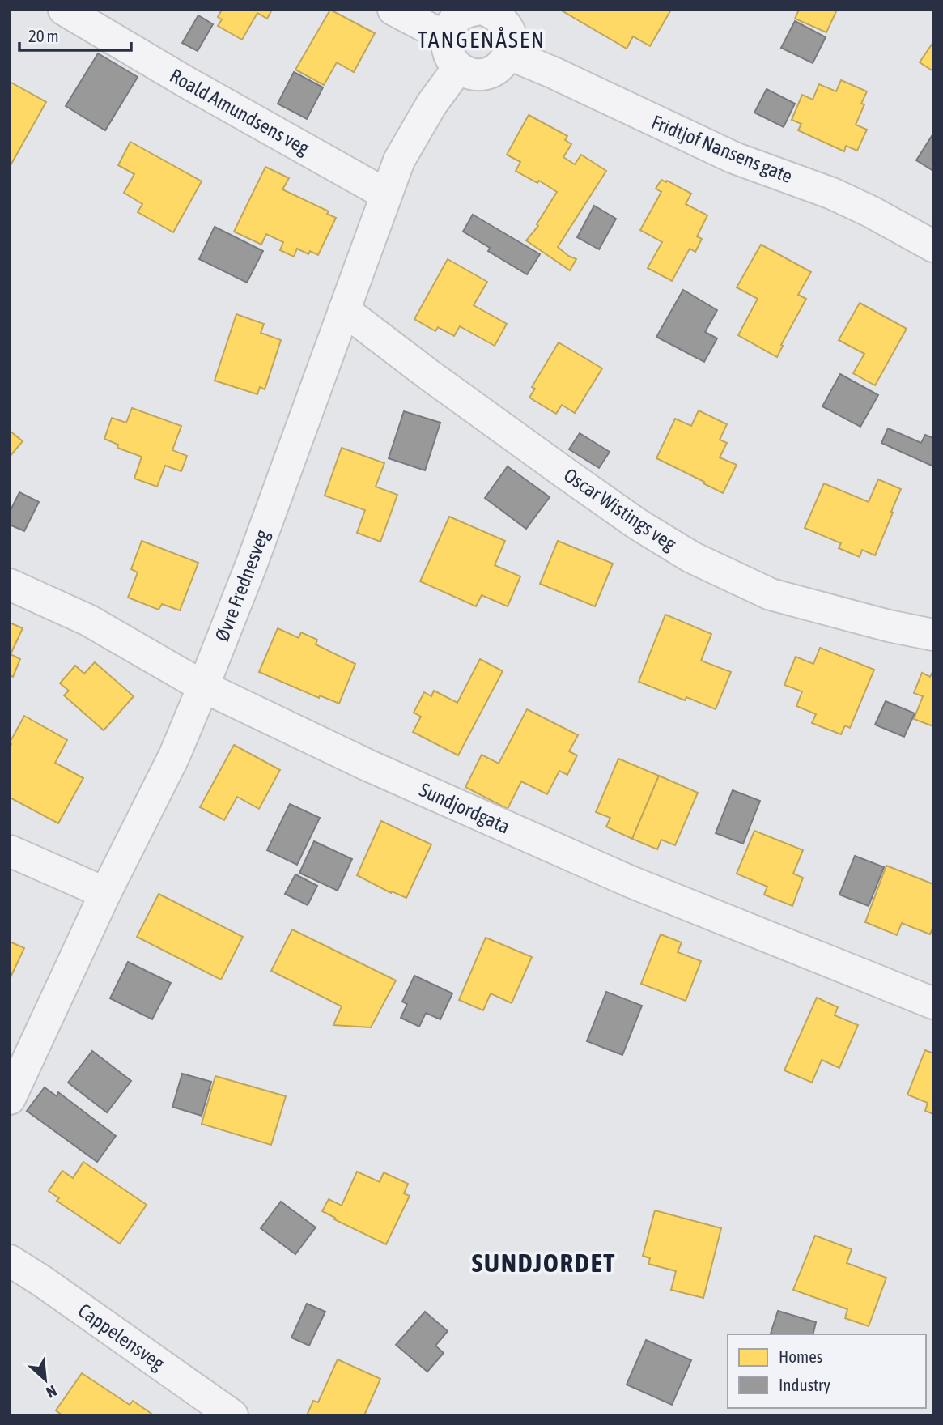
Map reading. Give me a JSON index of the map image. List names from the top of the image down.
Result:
{
  "streets": {
    "street": [
      "Roald Amundsens veg",
      "Fridtjof Nansens gate",
      "Oscar Wistings veg",
      "Øvre Frednesveg",
      "Sundjordgata",
      "Cappelensveg"
    ]
  },
  "crossings": [
    ["Roald Amundsens veg", "Øvre Frednesveg"],
    ["Fridtjof Nansens gate", "Øvre Frednesveg"],
    ["Oscar Wistings veg", "Øvre Frednesveg"],
    ["Øvre Frednesveg", "Sundjordgata"]
  ],
  "districts": ["TANGENÅSEN", "SUNDJORDET"],
  "legend": ["Homes", "Industry"],
  "scale_bar": "20 m",
  "north": "bottom right"
}
